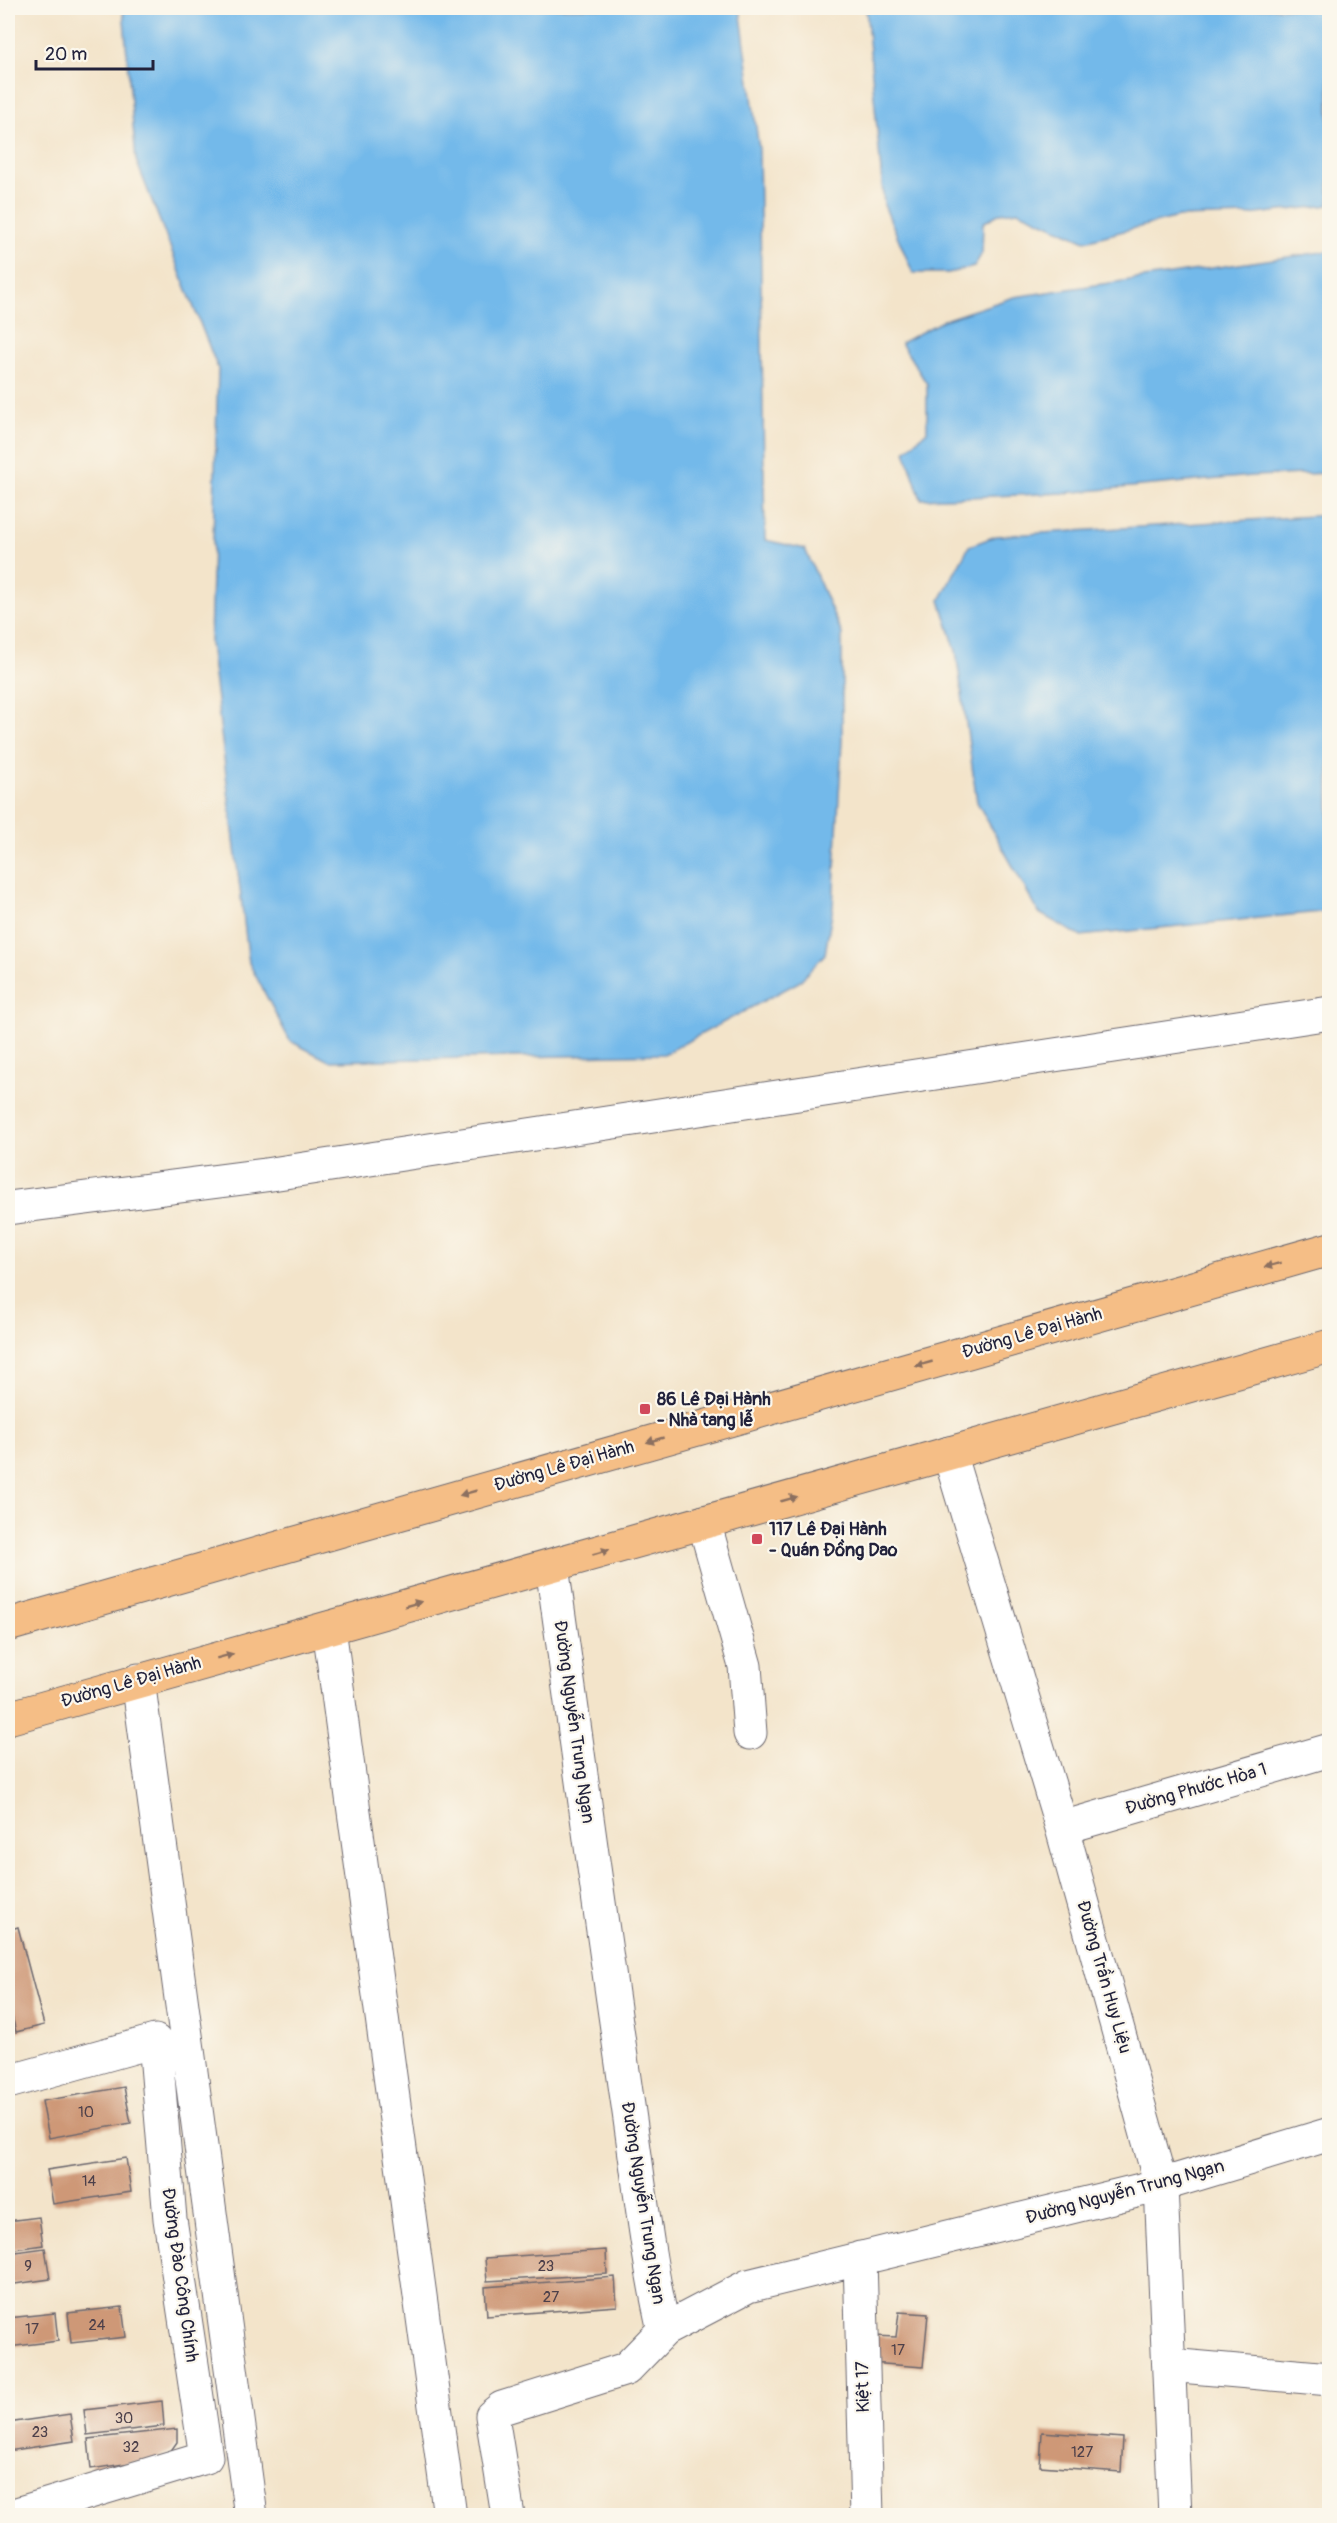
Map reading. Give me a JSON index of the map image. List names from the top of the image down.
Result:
{
  "streets": {
    "main road": ["Đường Lê Đại Hành"],
    "street": [
      "Đường Nguyễn Trung Ngạn",
      "Đường Phước Hòa 1",
      "Đường Trần Huy Liệu",
      "Đường Đào Công Chính",
      "Kiệt 17"
    ]
  },
  "crossings": [
    ["Đường Lê Đại Hành", "Đường Nguyễn Trung Ngạn"],
    ["Đường Lê Đại Hành", "Đường Trần Huy Liệu"],
    ["Đường Nguyễn Trung Ngạn", "Đường Trần Huy Liệu"],
    ["Đường Nguyễn Trung Ngạn", "Kiệt 17"],
    ["Đường Phước Hòa 1", "Đường Trần Huy Liệu"]
  ],
  "places": {
    "transit": ["86 Lê Đại Hành - Nhà tang lễ", "117 Lê Đại Hành - Quán Đồng Dao"]
  },
  "house_numbers": [
    "10",
    "14",
    "9",
    "23",
    "27",
    "24",
    "17",
    "17",
    "30",
    "23",
    "32",
    "127"
  ],
  "scale_bar": "20 m"
}
